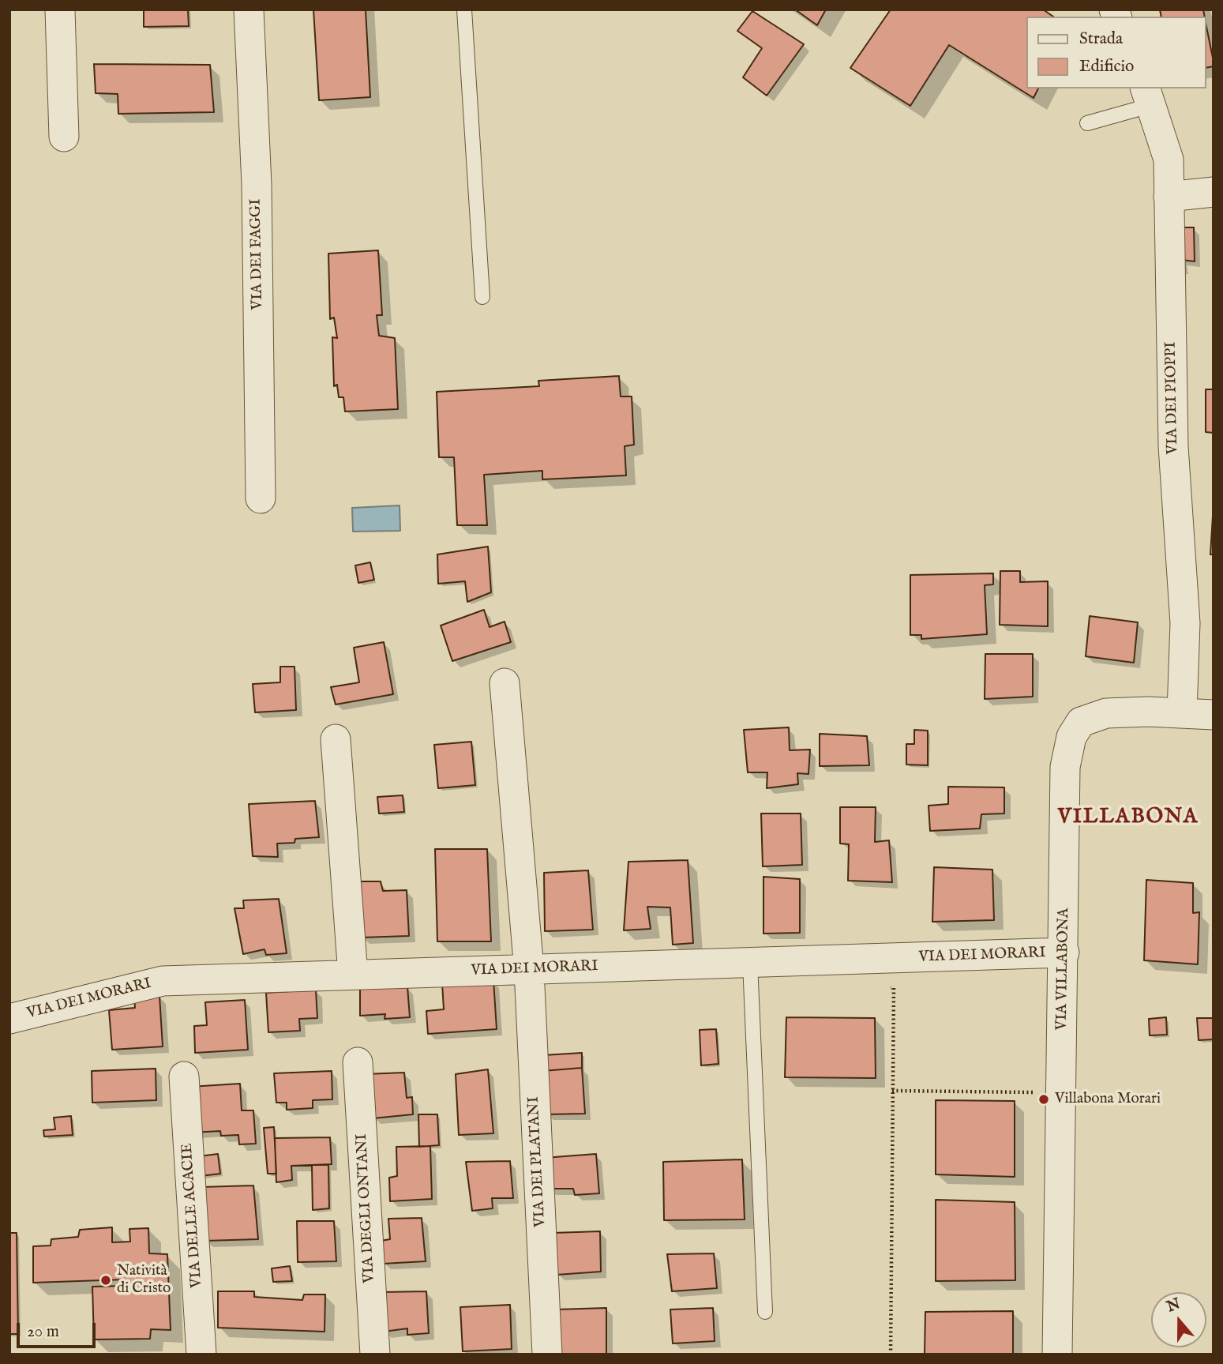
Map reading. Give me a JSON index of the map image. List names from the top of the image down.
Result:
{
  "streets": {
    "street": [
      "VIA DEI FAGGI",
      "VIA DEI PIOPPI",
      "VIA DEI MORARI",
      "VIA VILLABONA",
      "VIA DEI PLATANI",
      "VIA DEGLI ONTANI",
      "VIA DELLE ACACIE"
    ]
  },
  "crossings": [
    ["VIA DEI PIOPPI", "VIA VILLABONA"],
    ["VIA DEI MORARI", "VIA VILLABONA"],
    ["VIA DEI MORARI", "VIA DEI PLATANI"]
  ],
  "districts": ["VILLABONA"],
  "places": ["Villabona Morari", "Natività di Cristo"],
  "legend": ["Strada", "Edificio"],
  "scale_bar": "20 m",
  "north": "top"
}
